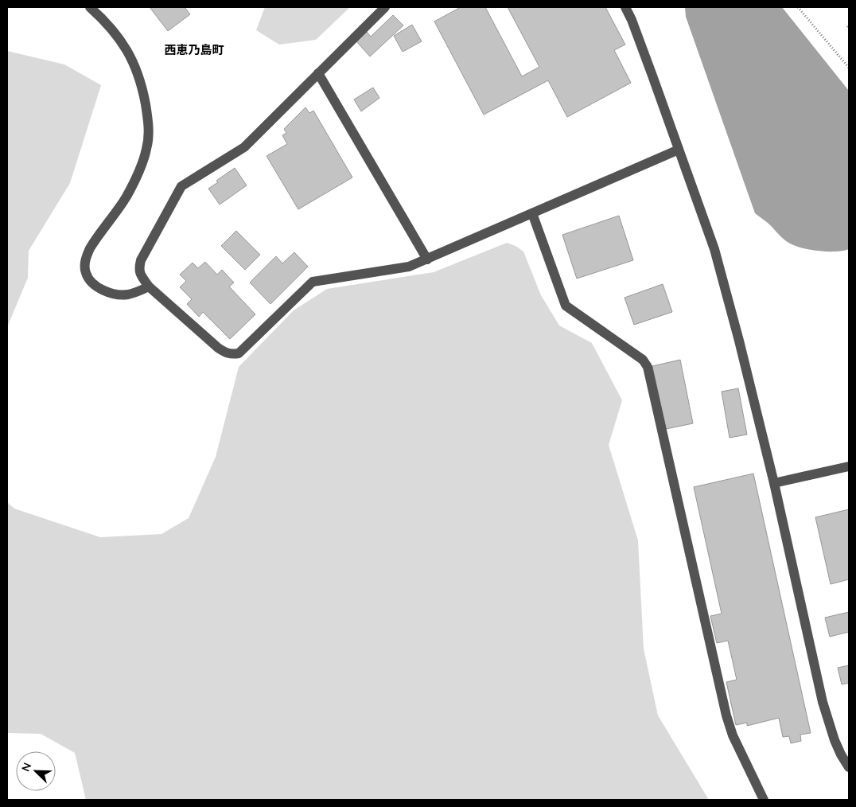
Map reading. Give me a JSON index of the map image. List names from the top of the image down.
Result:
{
  "districts": ["西恵乃島町"],
  "north": "top left"
}
